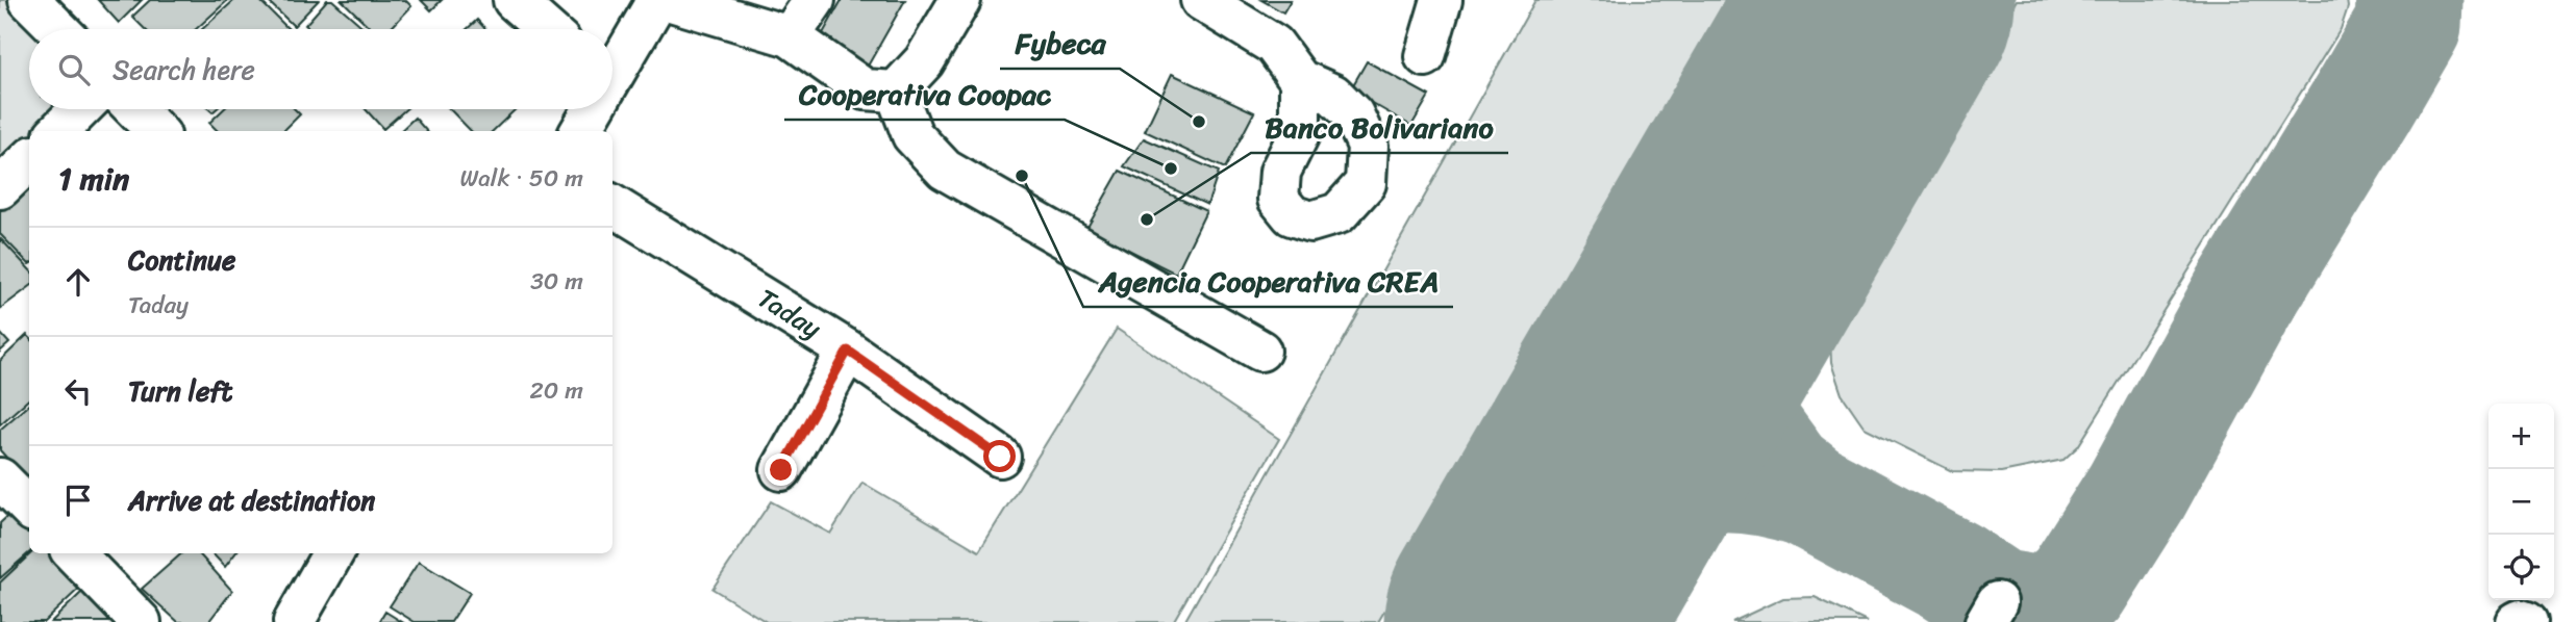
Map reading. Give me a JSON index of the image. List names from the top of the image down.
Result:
{
  "streets": {
    "street": ["Taday"]
  },
  "places": [
    "Fybeca",
    "Cooperativa Coopac",
    "Agencia Cooperativa CREA",
    "Banco Bolivariano"
  ],
  "page": {
    "search": "Search here",
    "heading": ["1 min", "Walk · 50 m"],
    "list": [
      ["Continue", "Taday", "30 m"],
      ["Turn left", "20 m"],
      "Arrive at destination"
    ],
    "map_buttons": ["+", "−"]
  }
}
